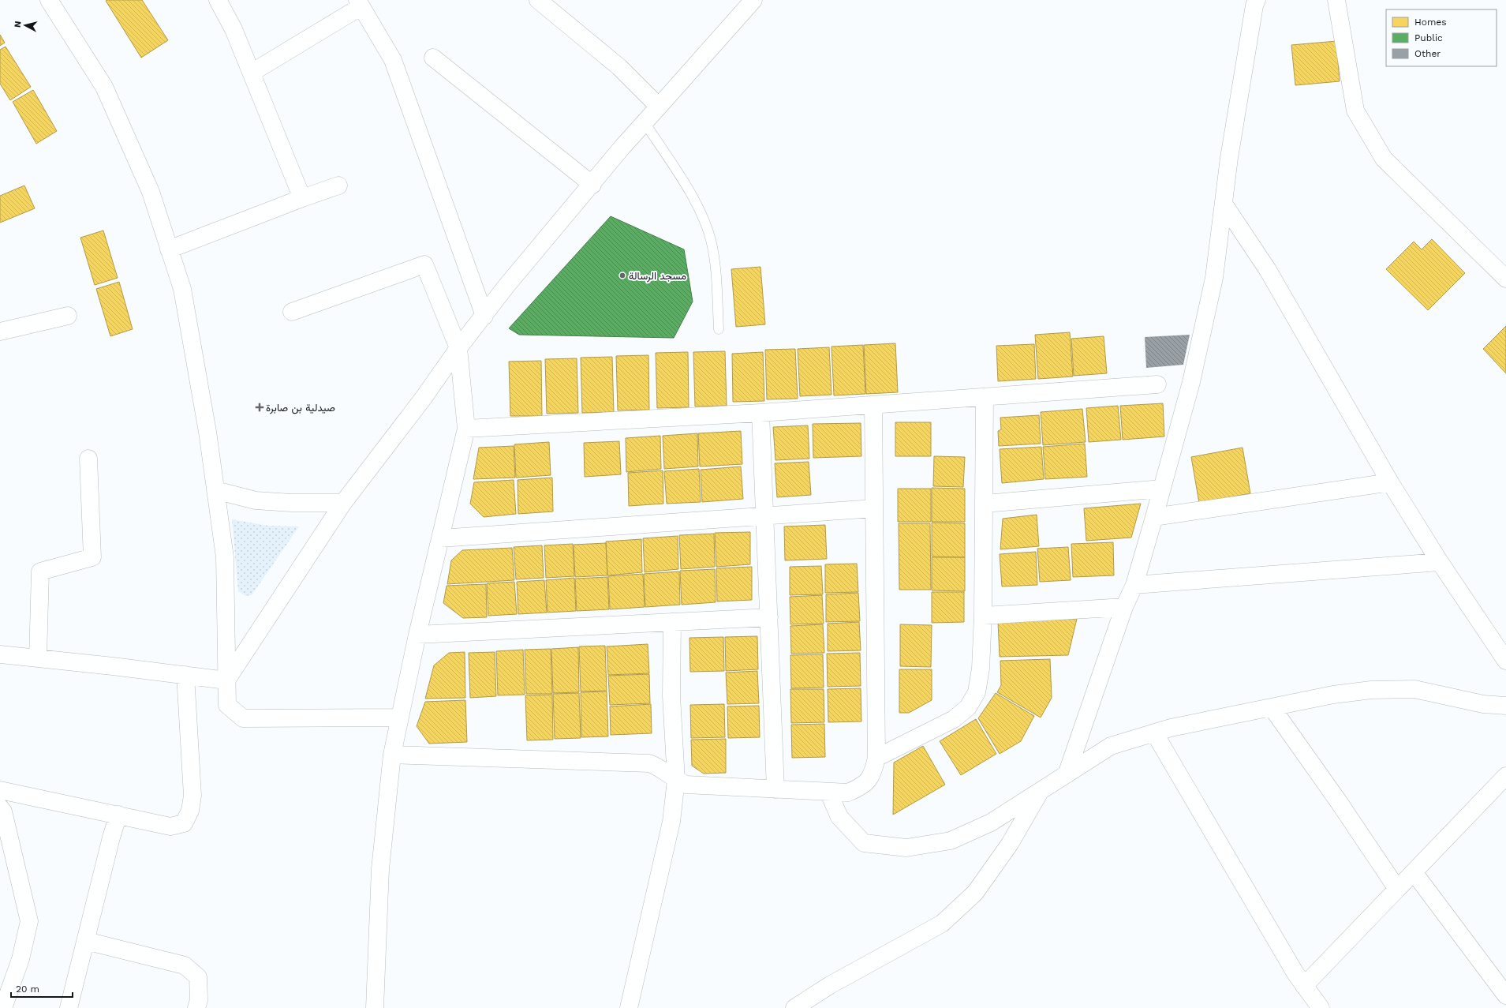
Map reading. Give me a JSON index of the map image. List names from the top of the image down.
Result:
{
  "places": {
    "other": ["مسجد الرسالة"],
    "health": ["صيدلية بن صابرة"]
  },
  "legend": ["Homes", "Public", "Other"],
  "scale_bar": "20 m",
  "north": "left"
}
